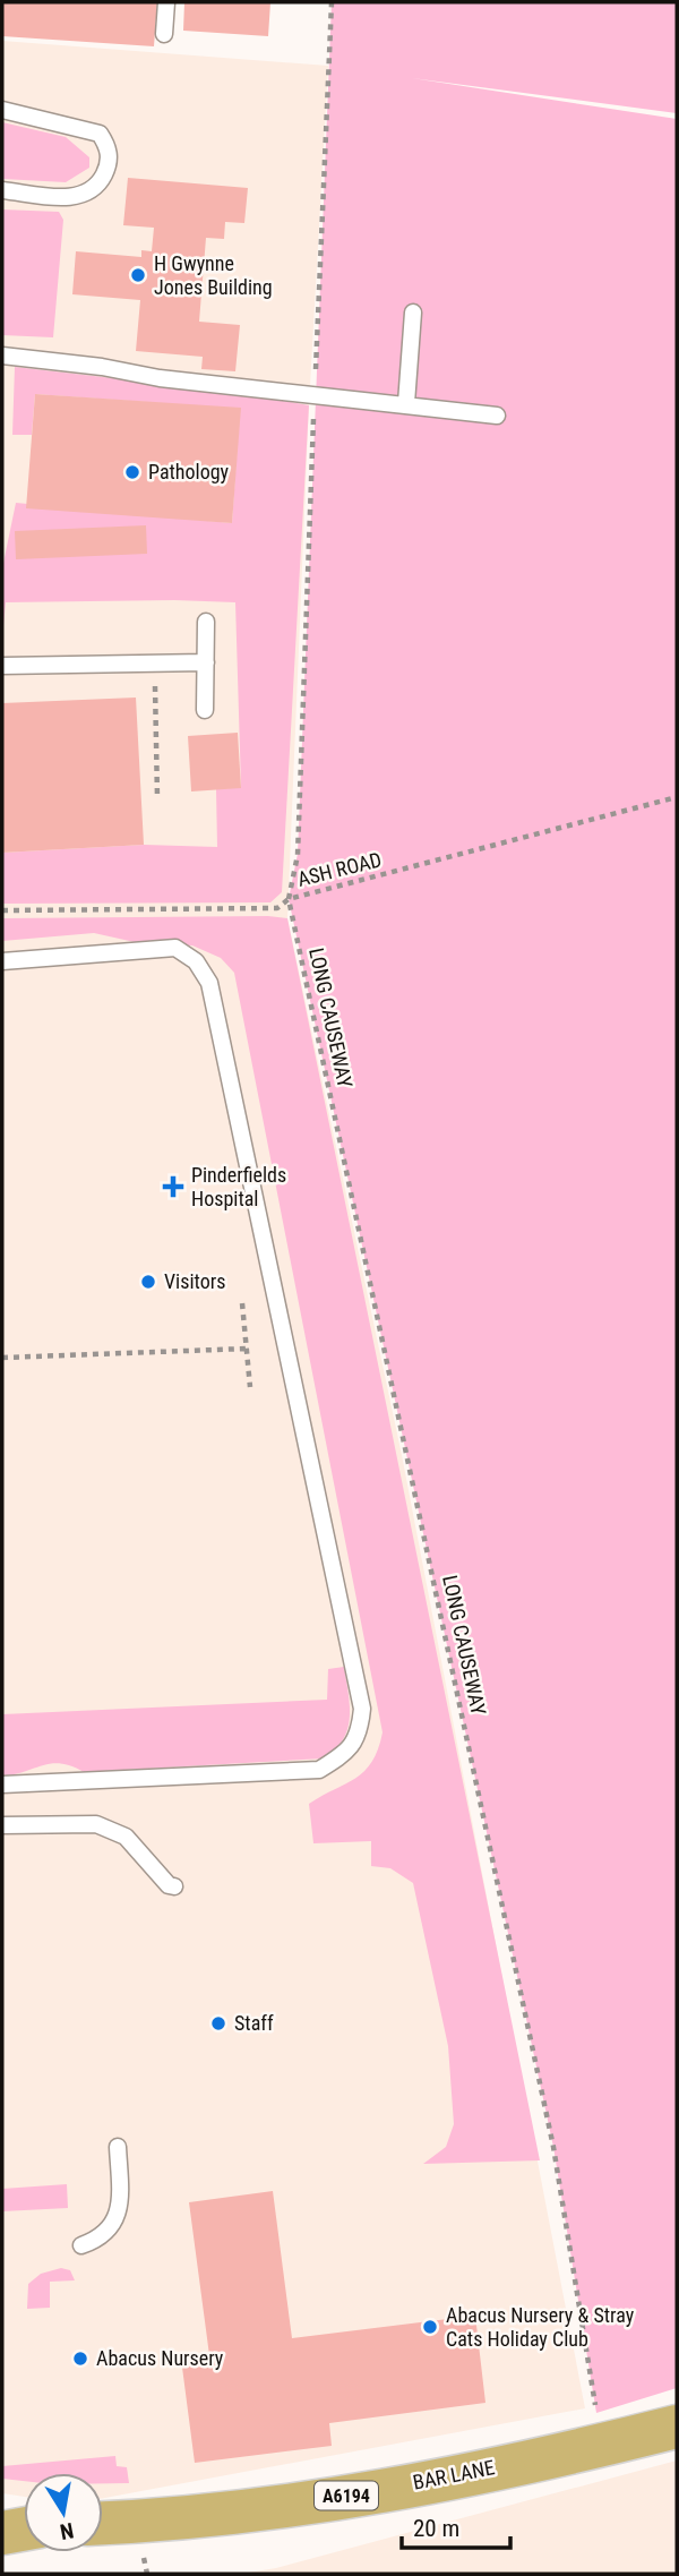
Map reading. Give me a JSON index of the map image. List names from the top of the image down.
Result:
{
  "streets": {
    "main road": ["BAR LANE", "A6194"],
    "path": ["ASH ROAD", "LONG CAUSEWAY"]
  },
  "crossings": [
    ["ASH ROAD", "LONG CAUSEWAY"],
    ["LONG CAUSEWAY", "BAR LANE"]
  ],
  "places": {
    "other": [
      "H Gwynne Jones Building",
      "Pathology",
      "Visitors",
      "Staff",
      "Abacus Nursery & Stray Cats Holiday Club",
      "Abacus Nursery"
    ],
    "health": ["Pinderfields Hospital"]
  },
  "scale_bar": "20 m",
  "north": "bottom"
}
